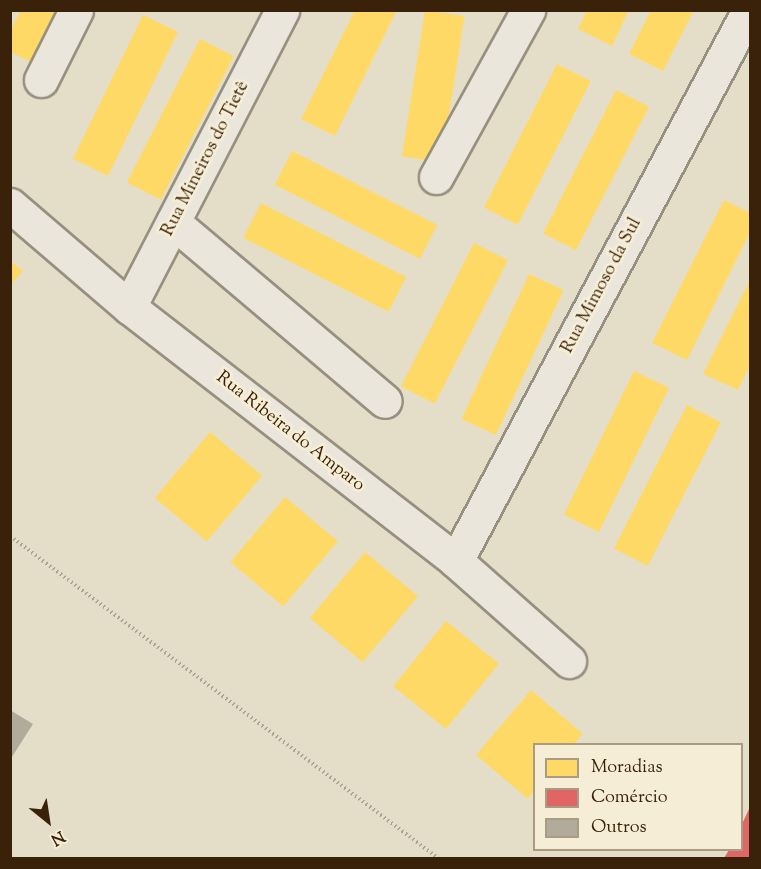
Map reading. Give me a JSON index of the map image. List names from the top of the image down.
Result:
{
  "streets": {
    "street": ["Rua Mineiros do Tietê", "Rua Mimoso da Sul", "Rua Ribeira do Amparo"]
  },
  "crossings": [
    ["Rua Mineiros do Tietê", "Rua Ribeira do Amparo"],
    ["Rua Mimoso da Sul", "Rua Ribeira do Amparo"]
  ],
  "legend": ["Moradias", "Comércio", "Outros"],
  "north": "bottom right"
}
